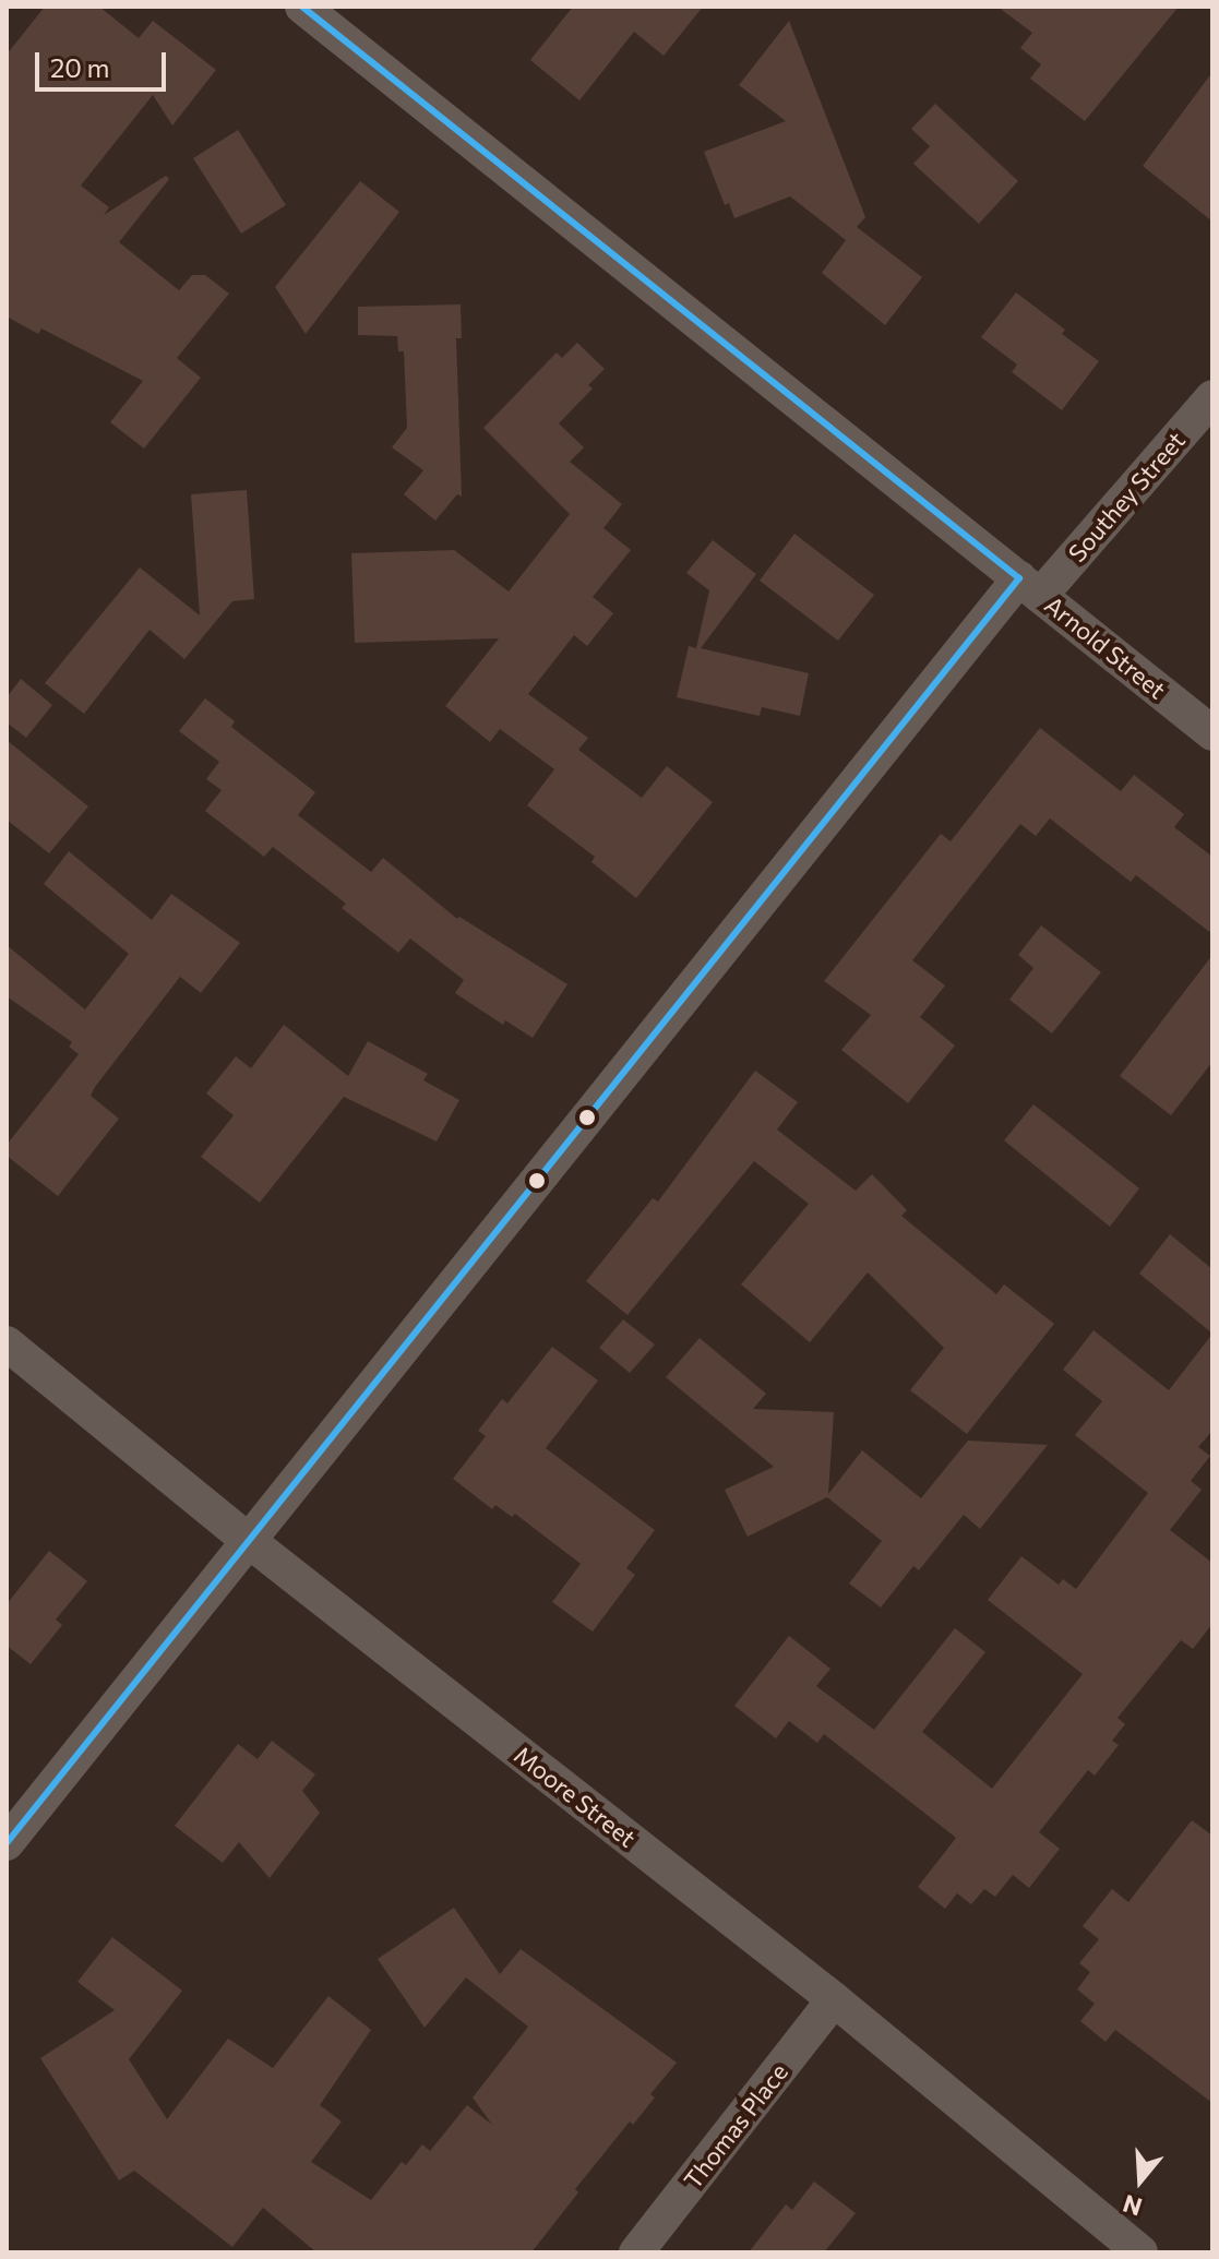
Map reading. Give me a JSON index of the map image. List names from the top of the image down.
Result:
{
  "streets": {
    "street": [
      "Southey Street",
      "Arnold Street",
      "Moore Street",
      "Thomas Place"
    ]
  },
  "crossings": [
    ["Southey Street", "Arnold Street"],
    ["Southey Street", "Moore Street"],
    ["Moore Street", "Thomas Place"]
  ],
  "lines": ["transit line 20"],
  "scale_bar": "20 m",
  "north": "bottom"
}
